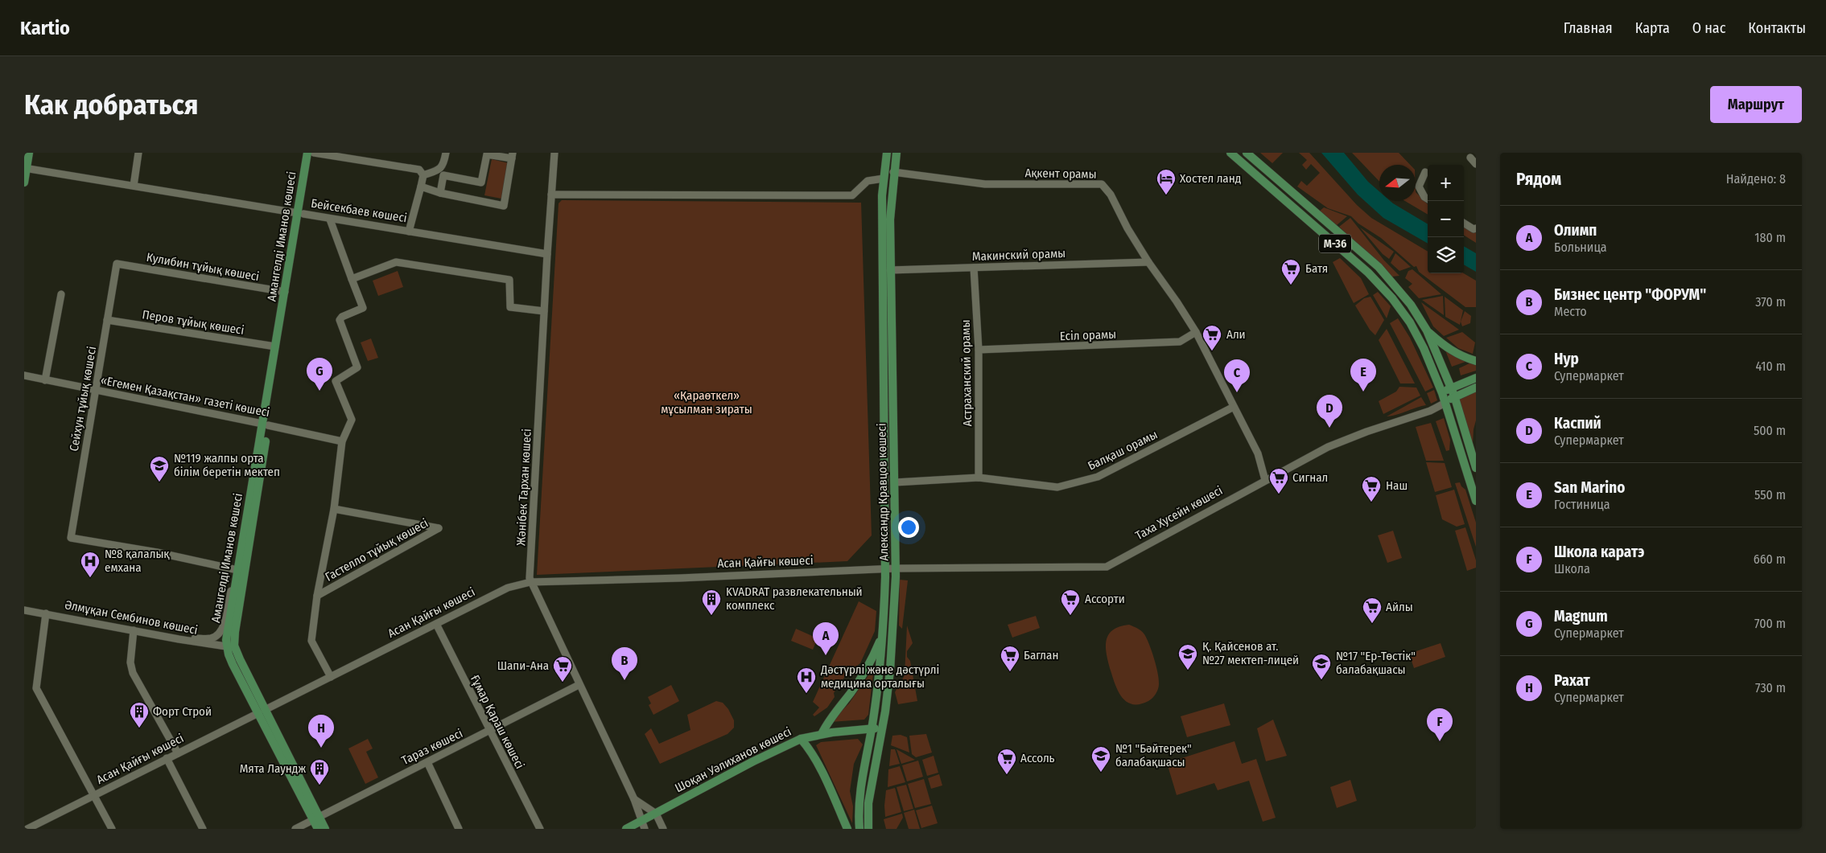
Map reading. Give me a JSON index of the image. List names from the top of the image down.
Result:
{
  "streets": {
    "main road": [
      "Амангелді Иманов көшесі",
      "M-36",
      "Александр Кравцов көшесі",
      "Таха Хусейн көшесі",
      "Шоқан Уәлиханов көшесі"
    ],
    "street": [
      "Ақкент орамы",
      "Бейсекбаев көшесі",
      "Макинский орамы",
      "Кулибин тұйық көшесі",
      "Перов тұйық көшесі",
      "Есіл орамы",
      "Астраханский орамы",
      "«Егемен Қазақстан» газеті көшесі",
      "Сейхун тұйық көшесі",
      "Балқаш орамы",
      "Жәнібек Тархан көшесі",
      "Гастелло тұйық көшесі",
      "Асан Қайғы көшесі",
      "Әлмұқан Сембинов көшесі",
      "Ғұмар Қараш көшесі",
      "Тараз көшесі"
    ]
  },
  "crossings": [
    ["Ақкент орамы", "Макинский орамы"],
    ["Ақкент орамы", "Есіл орамы"],
    ["Ақкент орамы", "Балқаш орамы"],
    ["Ақкент орамы", "Александр Кравцов көшесі"],
    ["Ақкент орамы", "Таха Хусейн көшесі"],
    ["Бейсекбаев көшесі", "Амангелді Иманов көшесі"],
    ["Бейсекбаев көшесі", "Жәнібек Тархан көшесі"],
    ["Амангелді Иманов көшесі", "Кулибин тұйық көшесі"],
    ["Амангелді Иманов көшесі", "Перов тұйық көшесі"],
    ["Амангелді Иманов көшесі", "«Егемен Қазақстан» газеті көшесі"],
    ["Амангелді Иманов көшесі", "Сейхун тұйық көшесі"],
    ["Амангелді Иманов көшесі", "Асан Қайғы көшесі"],
    ["Амангелді Иманов көшесі", "Әлмұқан Сембинов көшесі"],
    ["Амангелді Иманов көшесі", "Тараз көшесі"],
    ["M-36", "Таха Хусейн көшесі"],
    ["Макинский орамы", "Астраханский орамы"],
    ["Макинский орамы", "Александр Кравцов көшесі"],
    ["Кулибин тұйық көшесі", "Сейхун тұйық көшесі"],
    ["Перов тұйық көшесі", "Сейхун тұйық көшесі"],
    ["Есіл орамы", "Астраханский орамы"],
    ["Астраханский орамы", "Балқаш орамы"],
    ["«Егемен Қазақстан» газеті көшесі", "Сейхун тұйық көшесі"],
    ["Балқаш орамы", "Александр Кравцов көшесі"],
    ["Жәнібек Тархан көшесі", "Асан Қайғы көшесі"],
    ["Жәнібек Тархан көшесі", "Тараз көшесі"],
    ["Жәнібек Тархан көшесі", "Шоқан Уәлиханов көшесі"],
    ["Александр Кравцов көшесі", "Таха Хусейн көшесі"],
    ["Александр Кравцов көшесі", "Асан Қайғы көшесі"],
    ["Александр Кравцов көшесі", "Шоқан Уәлиханов көшесі"],
    ["Таха Хусейн көшесі", "Асан Қайғы көшесі"],
    ["Асан Қайғы көшесі", "Ғұмар Қараш көшесі"],
    ["Ғұмар Қараш көшесі", "Тараз көшесі"]
  ],
  "parks": ["«Қараөткел» мұсылман зираты"],
  "places": {
    "hotel": ["Хостел ланд"],
    "supermarket": [
      "Батя",
      "Али",
      "Сигнал",
      "Наш",
      "Ассорти",
      "Айлы",
      "Баглан",
      "Шапи-Ана",
      "Ассоль"
    ],
    "school or university": [
      "№119 жалпы орта білім беретін мектеп",
      "Қ. Қайсенов ат. №27 мектеп-лицей",
      "№17 \"Ер-Төстік\" балабақшасы",
      "№1 \"Бәйтерек\" балабақшасы"
    ],
    "hospital": ["№8 қалалық емхана", "Дәстүрлі және дәстүрлі медицина орталығы"],
    "building": ["KVADRAT развлекательный комплекс", "Форт Строй", "Мята Лаундж"]
  },
  "north": "left",
  "page": {
    "header": "Kartio",
    "nav": [
      "Главная",
      "Карта",
      "О нас",
      "Контакты"
    ],
    "buttons": "Маршрут",
    "title": "Как добраться",
    "heading": ["Рядом", "Найдено: 8"],
    "map_buttons": ["+", "−"],
    "list": [
      {
        "mark": "A",
        "name": "Олимп",
        "note": "Больница",
        "value": "180 m"
      },
      {
        "mark": "B",
        "name": "Бизнес центр \"ФОРУМ\"",
        "note": "Место",
        "value": "370 m"
      },
      {
        "mark": "C",
        "name": "Нур",
        "note": "Супермаркет",
        "value": "410 m"
      },
      {
        "mark": "D",
        "name": "Каспий",
        "note": "Супермаркет",
        "value": "500 m"
      },
      {
        "mark": "E",
        "name": "San Marino",
        "note": "Гостиница",
        "value": "550 m"
      },
      {
        "mark": "F",
        "name": "Школа каратэ",
        "note": "Школа",
        "value": "660 m"
      },
      {
        "mark": "G",
        "name": "Magnum",
        "note": "Супермаркет",
        "value": "700 m"
      },
      {
        "mark": "H",
        "name": "Рахат",
        "note": "Супермаркет",
        "value": "730 m"
      }
    ],
    "pins": [
      "G",
      "E",
      "C",
      "D",
      "A",
      "B",
      "F",
      "H"
    ]
  }
}
